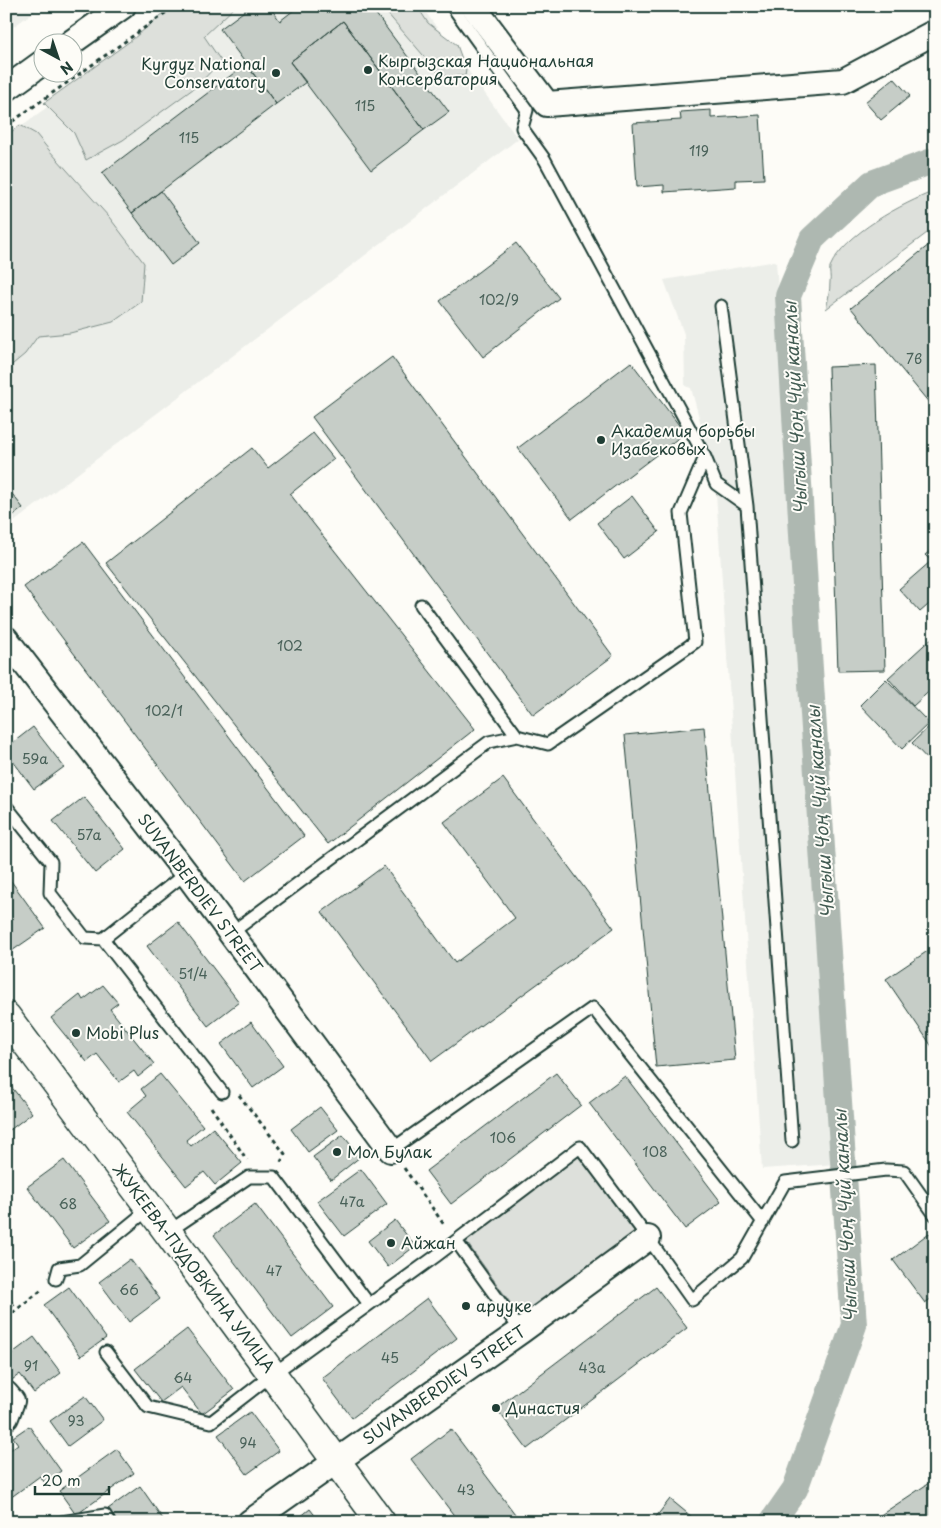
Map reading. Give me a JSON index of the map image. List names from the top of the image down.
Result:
{
  "streets": {
    "main road": ["ЖУКЕЕВА-ПУДОВКИНА УЛИЦА"],
    "street": ["SUVANBERDIEV STREET"]
  },
  "crossings": [
    ["SUVANBERDIEV STREET", "ЖУКЕЕВА-ПУДОВКИНА УЛИЦА"]
  ],
  "water": ["Чыгыш Чоң Чүй каналы"],
  "places": [
    "Кыргызская Национальная Консерватория",
    "Kyrgyz National Conservatory",
    "Академия борьбы Изабековых",
    "Mobi Plus",
    "Мол Булак",
    "Айжан",
    "арууке",
    "Династия"
  ],
  "house_numbers": [
    "115",
    "115",
    "119",
    "102/9",
    "7в",
    "102",
    "102/1",
    "59a",
    "57a",
    "51/4",
    "106",
    "108",
    "47a",
    "68",
    "47",
    "66",
    "45",
    "91",
    "43а",
    "64",
    "93",
    "94",
    "43"
  ],
  "scale_bar": "20 m",
  "north": "bottom right"
}
